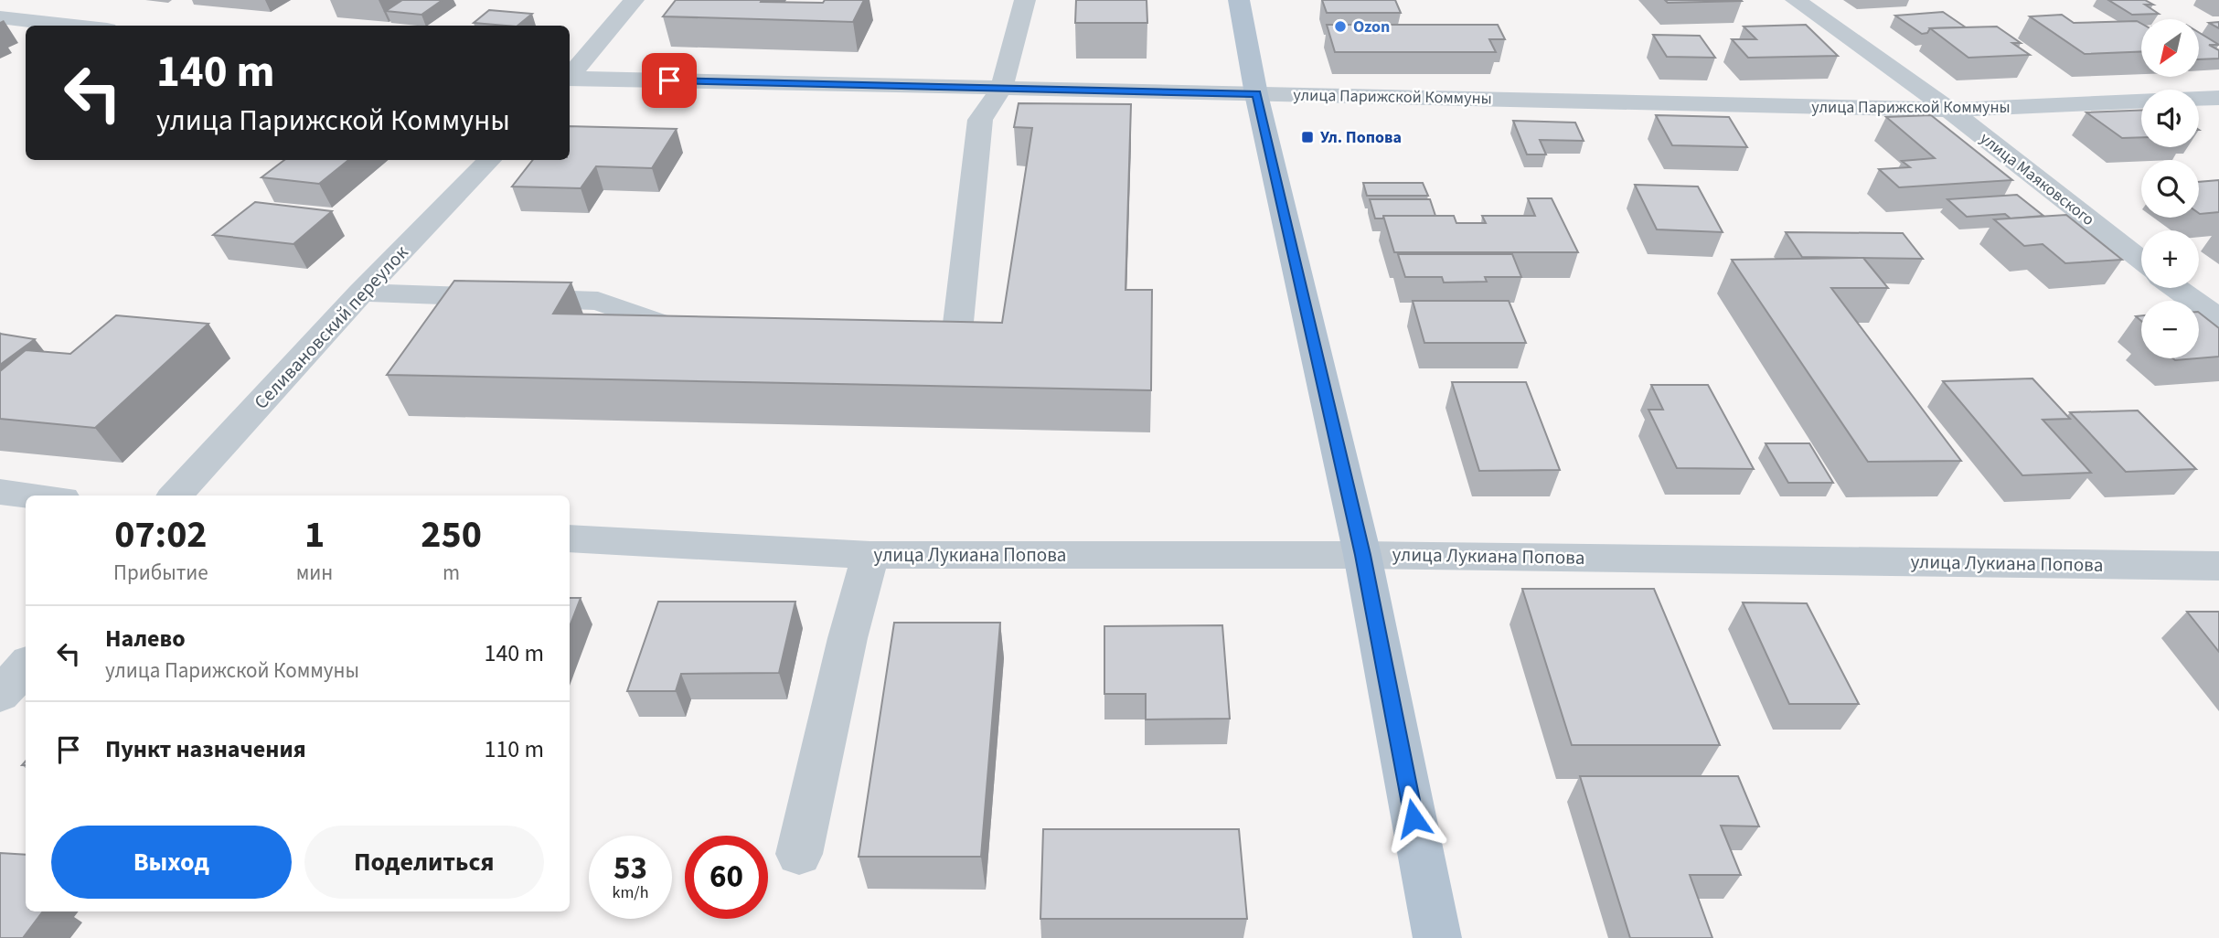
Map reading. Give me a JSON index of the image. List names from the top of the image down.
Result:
{
  "streets": {
    "street": [
      "улица Парижской Коммуны",
      "улица Маяковского",
      "Селивановский переулок",
      "улица Лукиана Попова"
    ]
  },
  "crossings": [
    ["улица Парижской Коммуны", "улица Маяковского"]
  ],
  "places": {
    "other": ["Ozon"],
    "transit": ["Ул. Попова"]
  },
  "north": "bottom left",
  "page": {
    "map_buttons": ["+", "−"],
    "turn": ["140 m", "улица Парижской Коммуны"],
    "eta": [
      "07:02",
      "Прибытие",
      "1",
      "мин",
      "250",
      "m"
    ],
    "list": [
      {
        "name": "Налево",
        "note": "улица Парижской Коммуны",
        "value": "140 m"
      },
      {
        "name": "Пункт назначения",
        "value": "110 m"
      }
    ],
    "buttons": ["Выход", "Поделиться"],
    "speed": "53 km/h",
    "limit": "60"
  }
}
